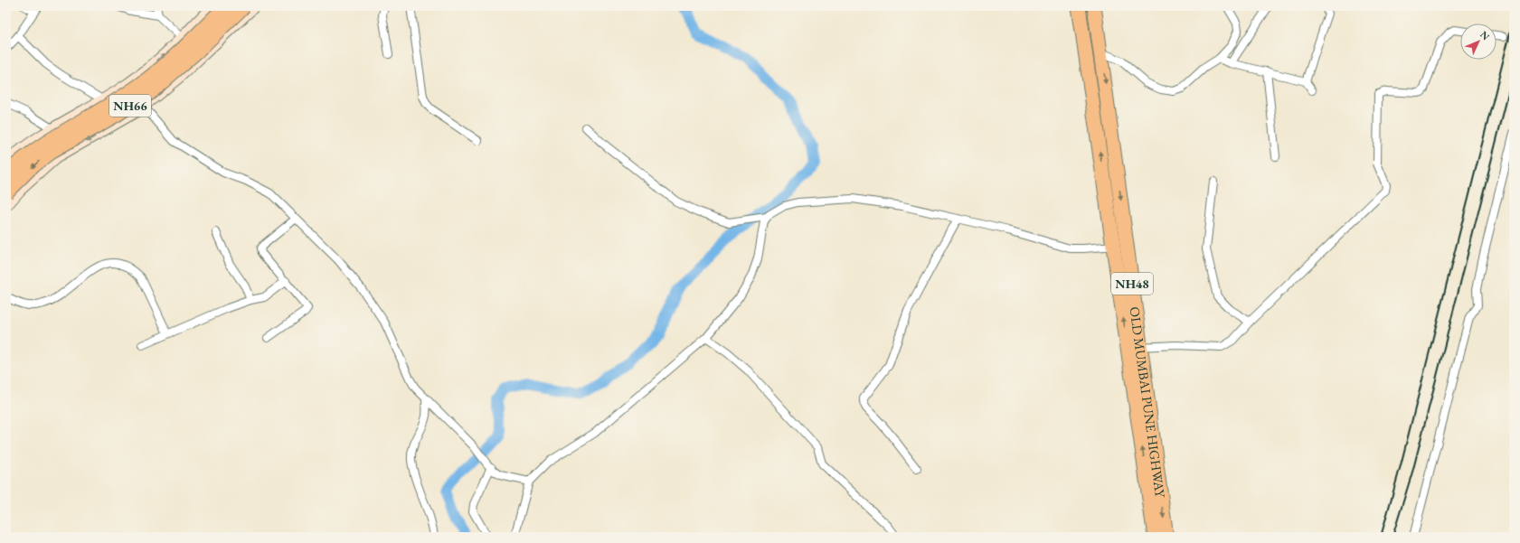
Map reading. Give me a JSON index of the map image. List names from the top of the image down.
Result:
{
  "streets": {
    "highway": ["NH66", "NH48", "OLD MUMBAI PUNE HIGHWAY"]
  },
  "crossings": [
    ["NH48", "OLD MUMBAI PUNE HIGHWAY"]
  ],
  "north": "top right"
}
